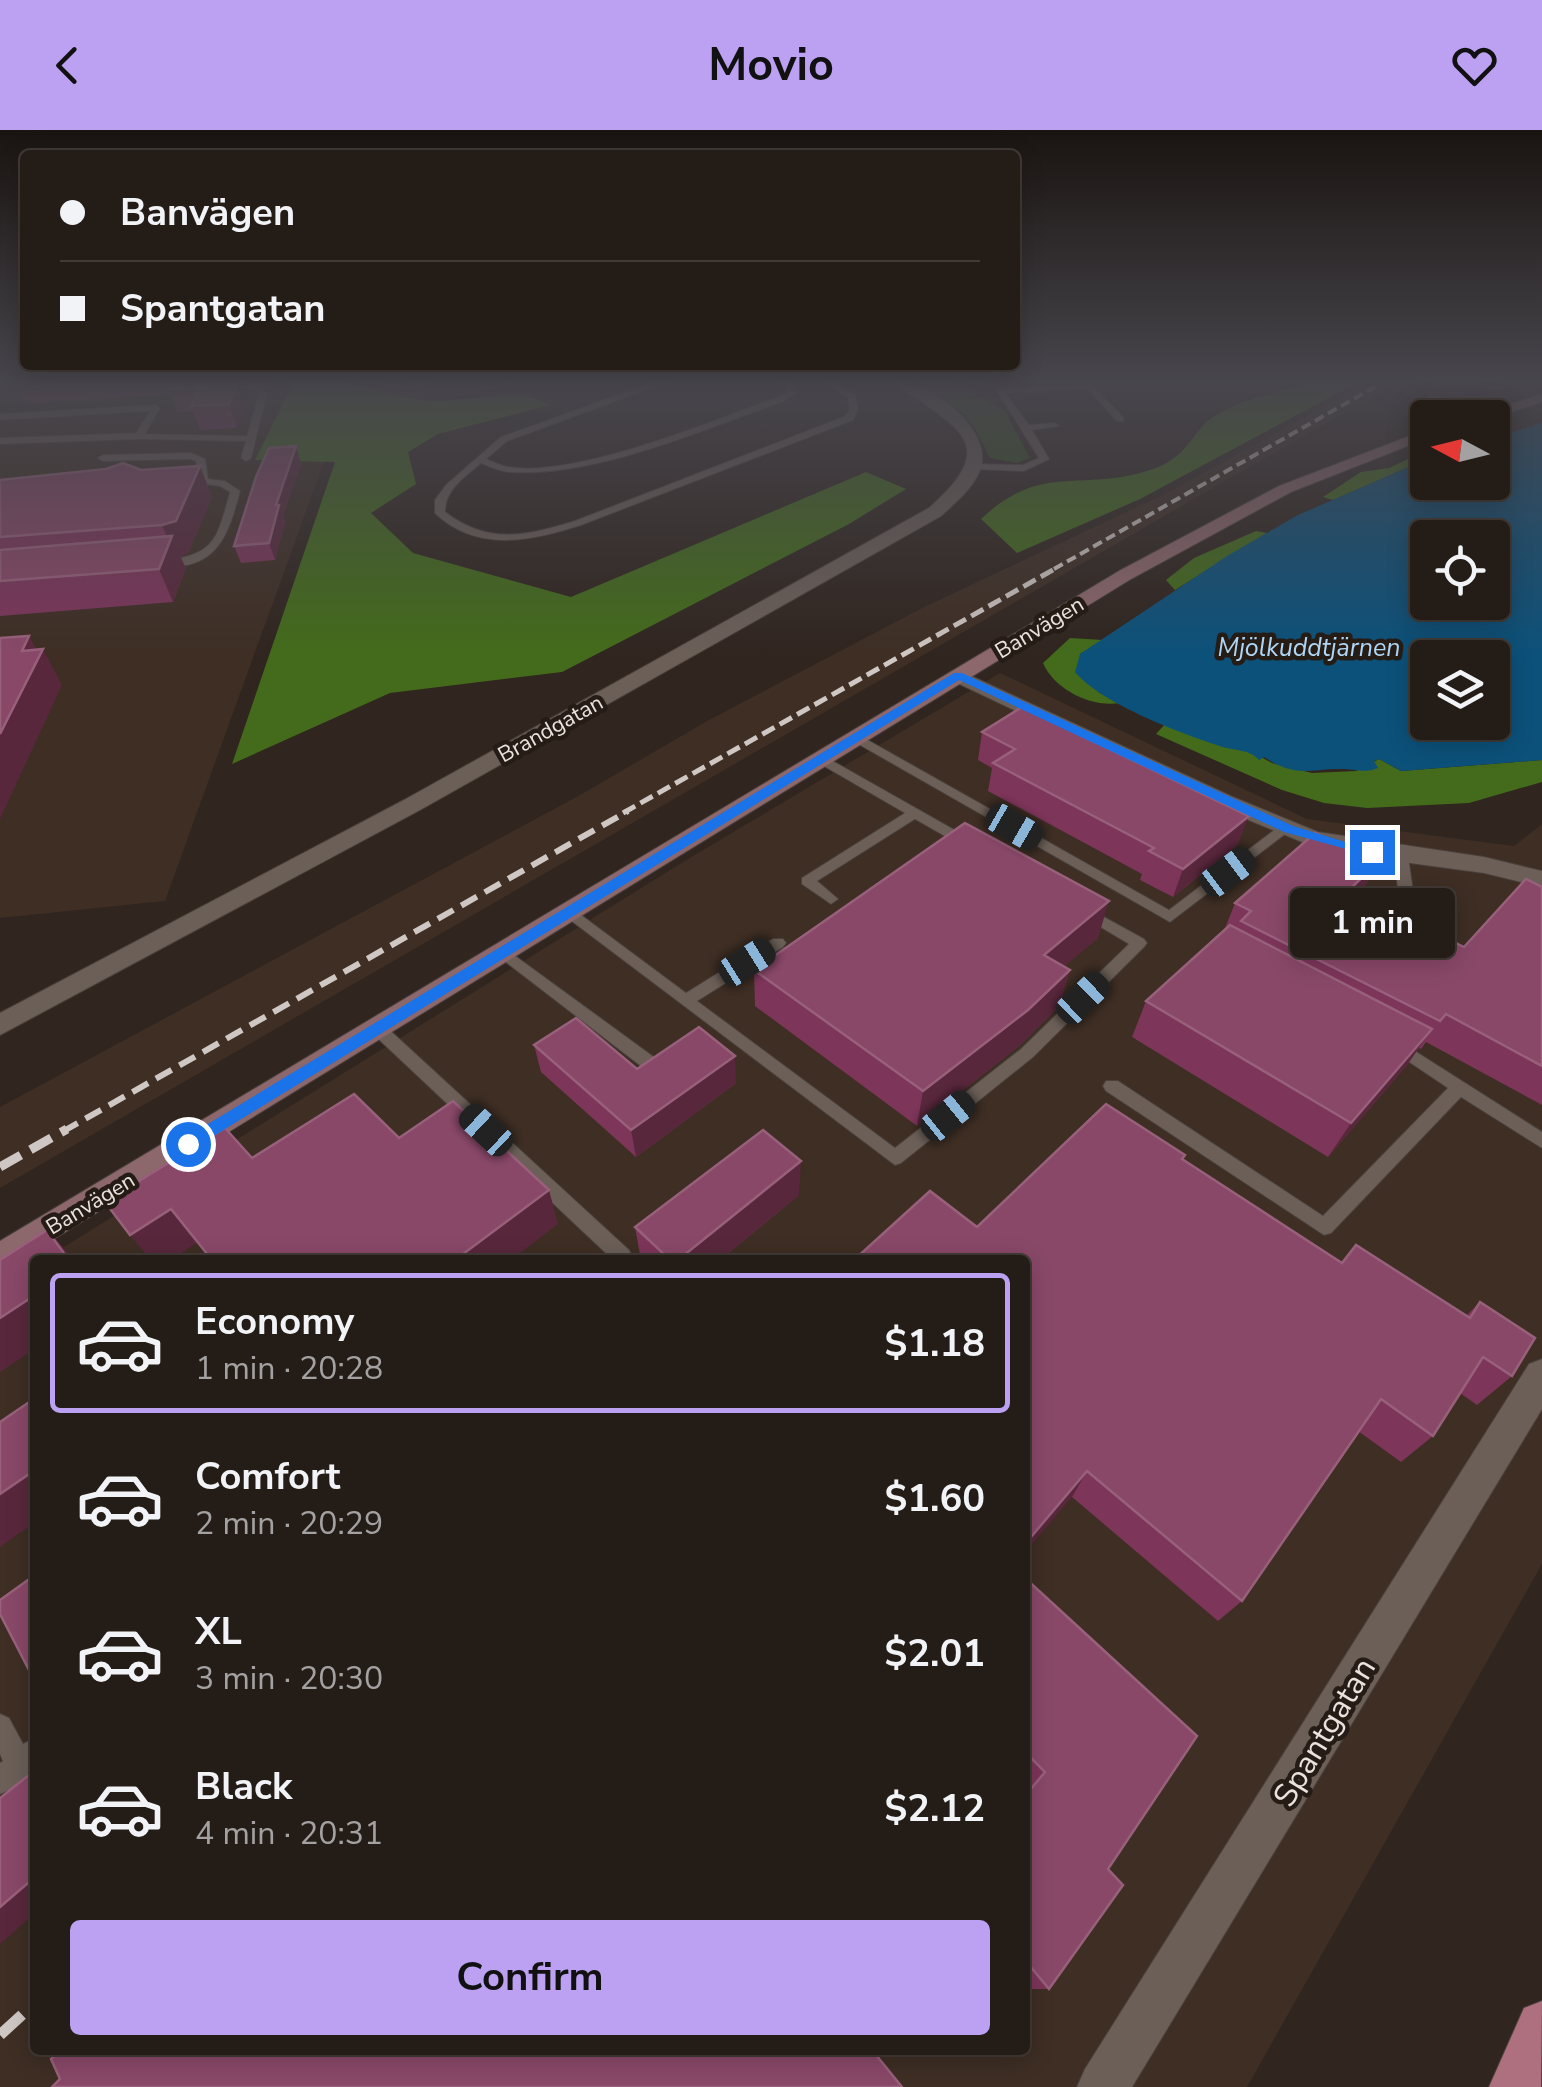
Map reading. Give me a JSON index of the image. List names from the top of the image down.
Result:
{
  "streets": {
    "street": ["Banvägen", "Brandgatan", "Spantgatan"]
  },
  "water": ["Mjölkuddtjärnen"],
  "north": "left",
  "page": {
    "header": "Movio",
    "banner": ["Banvägen", "Spantgatan"],
    "bubble": "1 min",
    "list": [
      {
        "name": "Economy",
        "note": "1 min · 20:28",
        "value": "$1.18"
      },
      {
        "name": "Comfort",
        "note": "2 min · 20:29",
        "value": "$1.60"
      },
      {
        "name": "XL",
        "note": "3 min · 20:30",
        "value": "$2.01"
      },
      {
        "name": "Black",
        "note": "4 min · 20:31",
        "value": "$2.12"
      }
    ],
    "buttons": "Confirm"
  }
}
